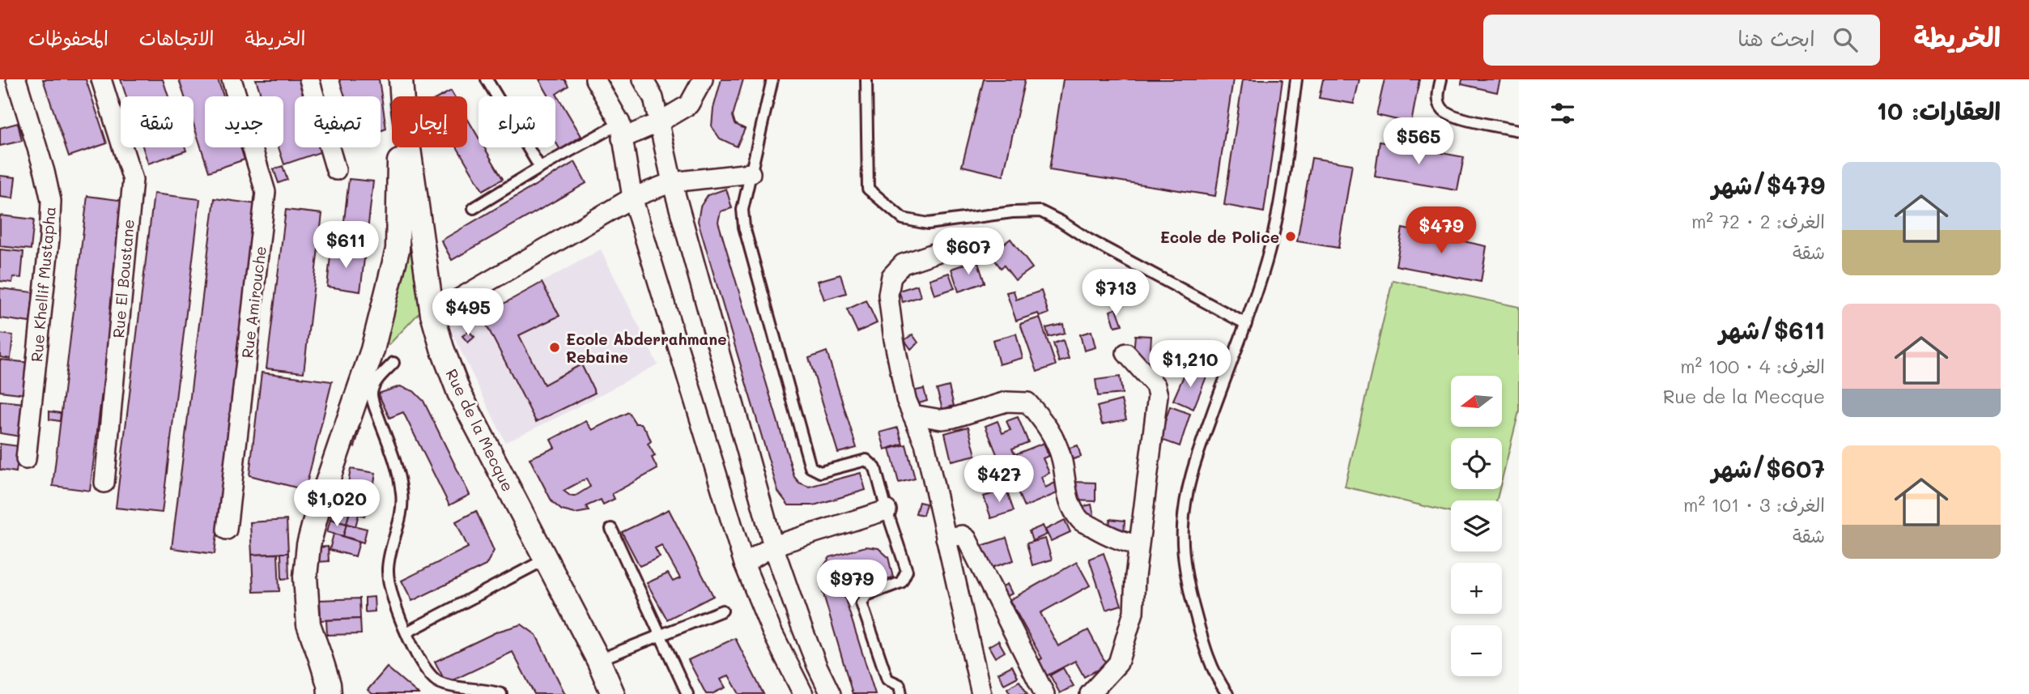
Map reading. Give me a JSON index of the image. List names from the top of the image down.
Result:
{
  "streets": {
    "street": [
      "Rue El Boustane",
      "Rue Khellif Mustapha",
      "Rue Amirouche",
      "Rue de la Mecque"
    ]
  },
  "places": ["Ecole de Police", "Ecole Abderrahmane Rebaine"],
  "north": "left",
  "page": {
    "header": "الخريطة",
    "search": "ابحث هنا",
    "nav": ["الخريطة", "الاتجاهات", "المحفوظات"],
    "heading": "العقارات: 10",
    "chip": [
      "شراء",
      "إيجار",
      "تصفية",
      "جديد",
      "شقة"
    ],
    "price": [
      "$565",
      "$479",
      "$611",
      "$607",
      "$713",
      "$495",
      "$1,210",
      "$427",
      "$1,020",
      "$979"
    ],
    "list": [
      {
        "name": "$479/شهر",
        "note": "الغرف: 2 · 72 m² · شقة"
      },
      {
        "name": "$611/شهر",
        "note": "الغرف: 4 · 100 m² · Rue de la Mecque"
      },
      {
        "name": "$607/شهر",
        "note": "الغرف: 3 · 101 m² · شقة"
      }
    ],
    "map_buttons": ["+", "−"]
  }
}
